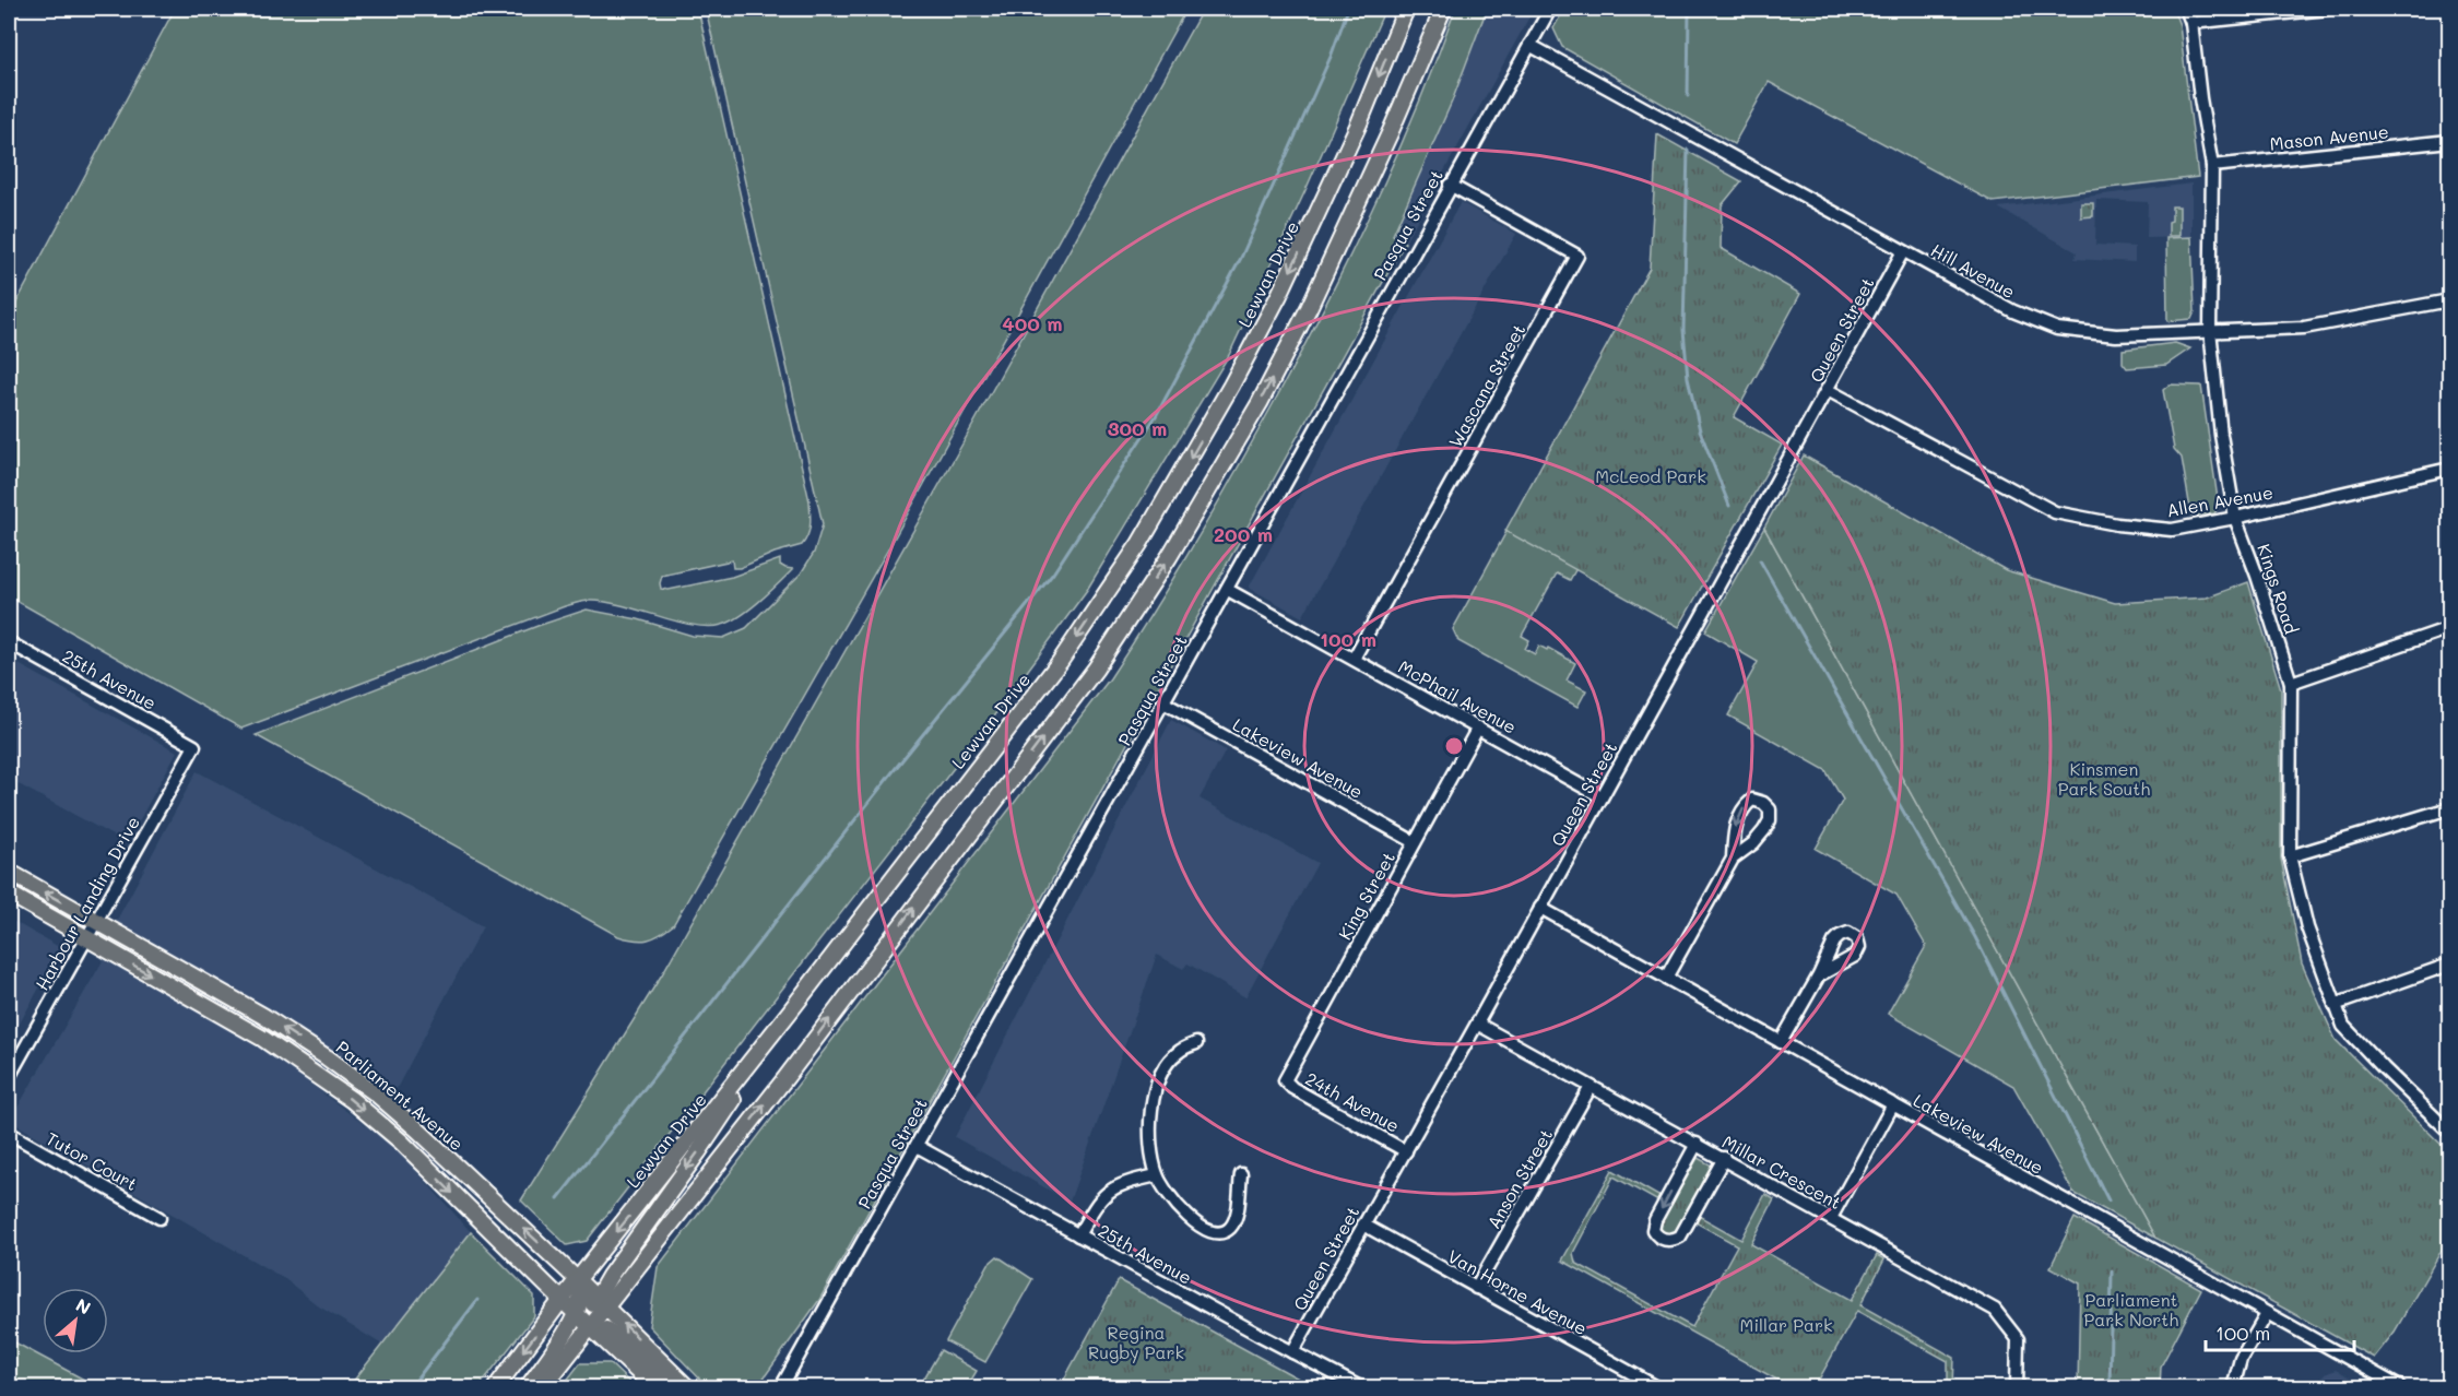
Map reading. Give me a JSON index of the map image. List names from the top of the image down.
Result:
{
  "streets": {
    "main road": ["Lewvan Drive", "Parliament Avenue"],
    "street": [
      "Mason Avenue",
      "Pasqua Street",
      "Hill Avenue",
      "Queen Street",
      "Wascana Street",
      "Allen Avenue",
      "Kings Road",
      "25th Avenue",
      "McPhail Avenue",
      "Lakeview Avenue",
      "King Street",
      "Harbour Landing Drive",
      "24th Avenue",
      "Tutor Court",
      "Millar Crescent",
      "Anson Street",
      "Van Horne Avenue"
    ]
  },
  "crossings": [
    ["Mason Avenue", "Kings Road"],
    ["Pasqua Street", "Hill Avenue"],
    ["Pasqua Street", "Wascana Street"],
    ["Pasqua Street", "25th Avenue"],
    ["Pasqua Street", "McPhail Avenue"],
    ["Pasqua Street", "Lakeview Avenue"],
    ["Hill Avenue", "Queen Street"],
    ["Hill Avenue", "Kings Road"],
    ["Lewvan Drive", "Parliament Avenue"],
    ["Queen Street", "Allen Avenue"],
    ["Queen Street", "25th Avenue"],
    ["Queen Street", "McPhail Avenue"],
    ["Queen Street", "Lakeview Avenue"],
    ["Queen Street", "24th Avenue"],
    ["Queen Street", "Millar Crescent"],
    ["Queen Street", "Van Horne Avenue"],
    ["Wascana Street", "McPhail Avenue"],
    ["Allen Avenue", "Kings Road"],
    ["25th Avenue", "Harbour Landing Drive"],
    ["McPhail Avenue", "King Street"],
    ["Lakeview Avenue", "King Street"],
    ["King Street", "24th Avenue"],
    ["Harbour Landing Drive", "Parliament Avenue"],
    ["Millar Crescent", "Anson Street"],
    ["Anson Street", "Van Horne Avenue"]
  ],
  "parks": [
    "McLeod Park",
    "Kinsmen Park South",
    "Parliament Park North",
    "Millar Park",
    "Regina Rugby Park"
  ],
  "scale_bar": "100 m",
  "north": "top right",
  "rings": [
    "400 m",
    "300 m",
    "200 m",
    "100 m"
  ]
}
